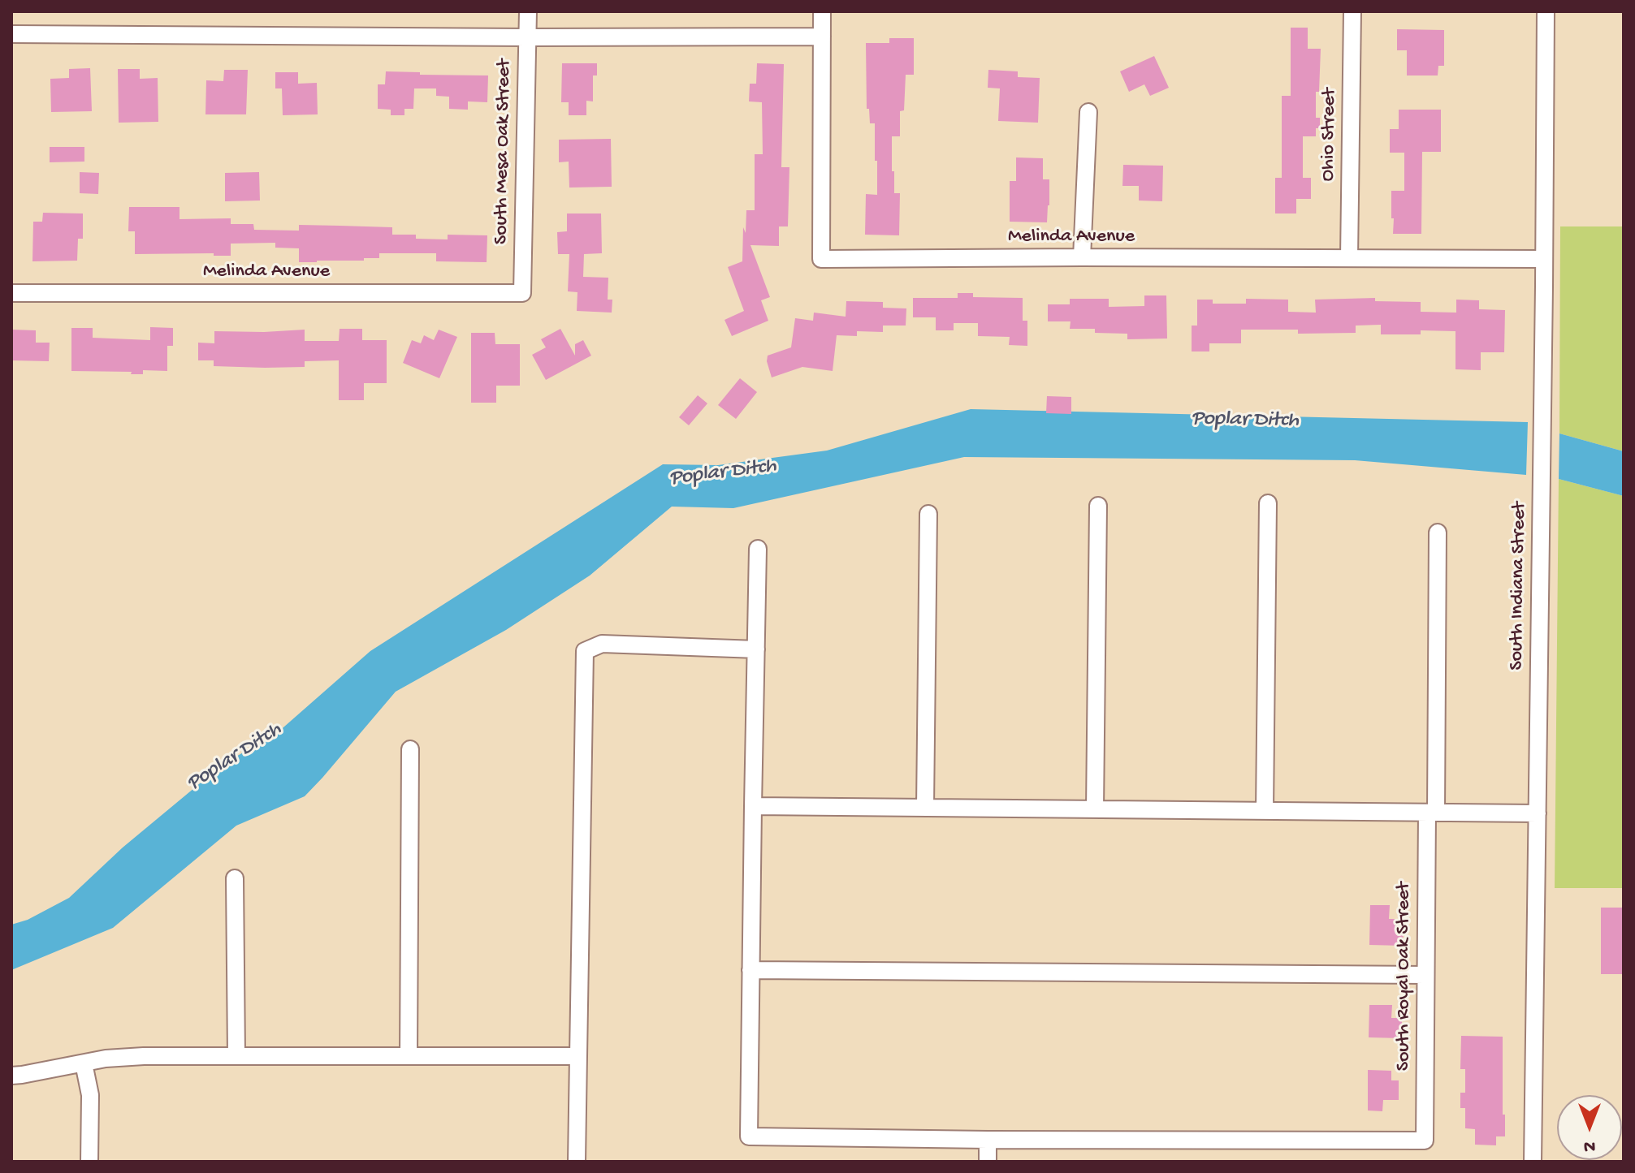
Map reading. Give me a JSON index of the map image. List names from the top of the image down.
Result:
{
  "streets": {
    "street": [
      "Ohio Street",
      "South Mesa Oak Street",
      "Melinda Avenue",
      "South Indiana Street",
      "South Royal Oak Street"
    ]
  },
  "crossings": [
    ["Ohio Street", "Melinda Avenue"],
    ["South Mesa Oak Street", "Melinda Avenue"],
    ["Melinda Avenue", "South Indiana Street"]
  ],
  "water": ["Poplar Ditch"],
  "north": "bottom"
}
